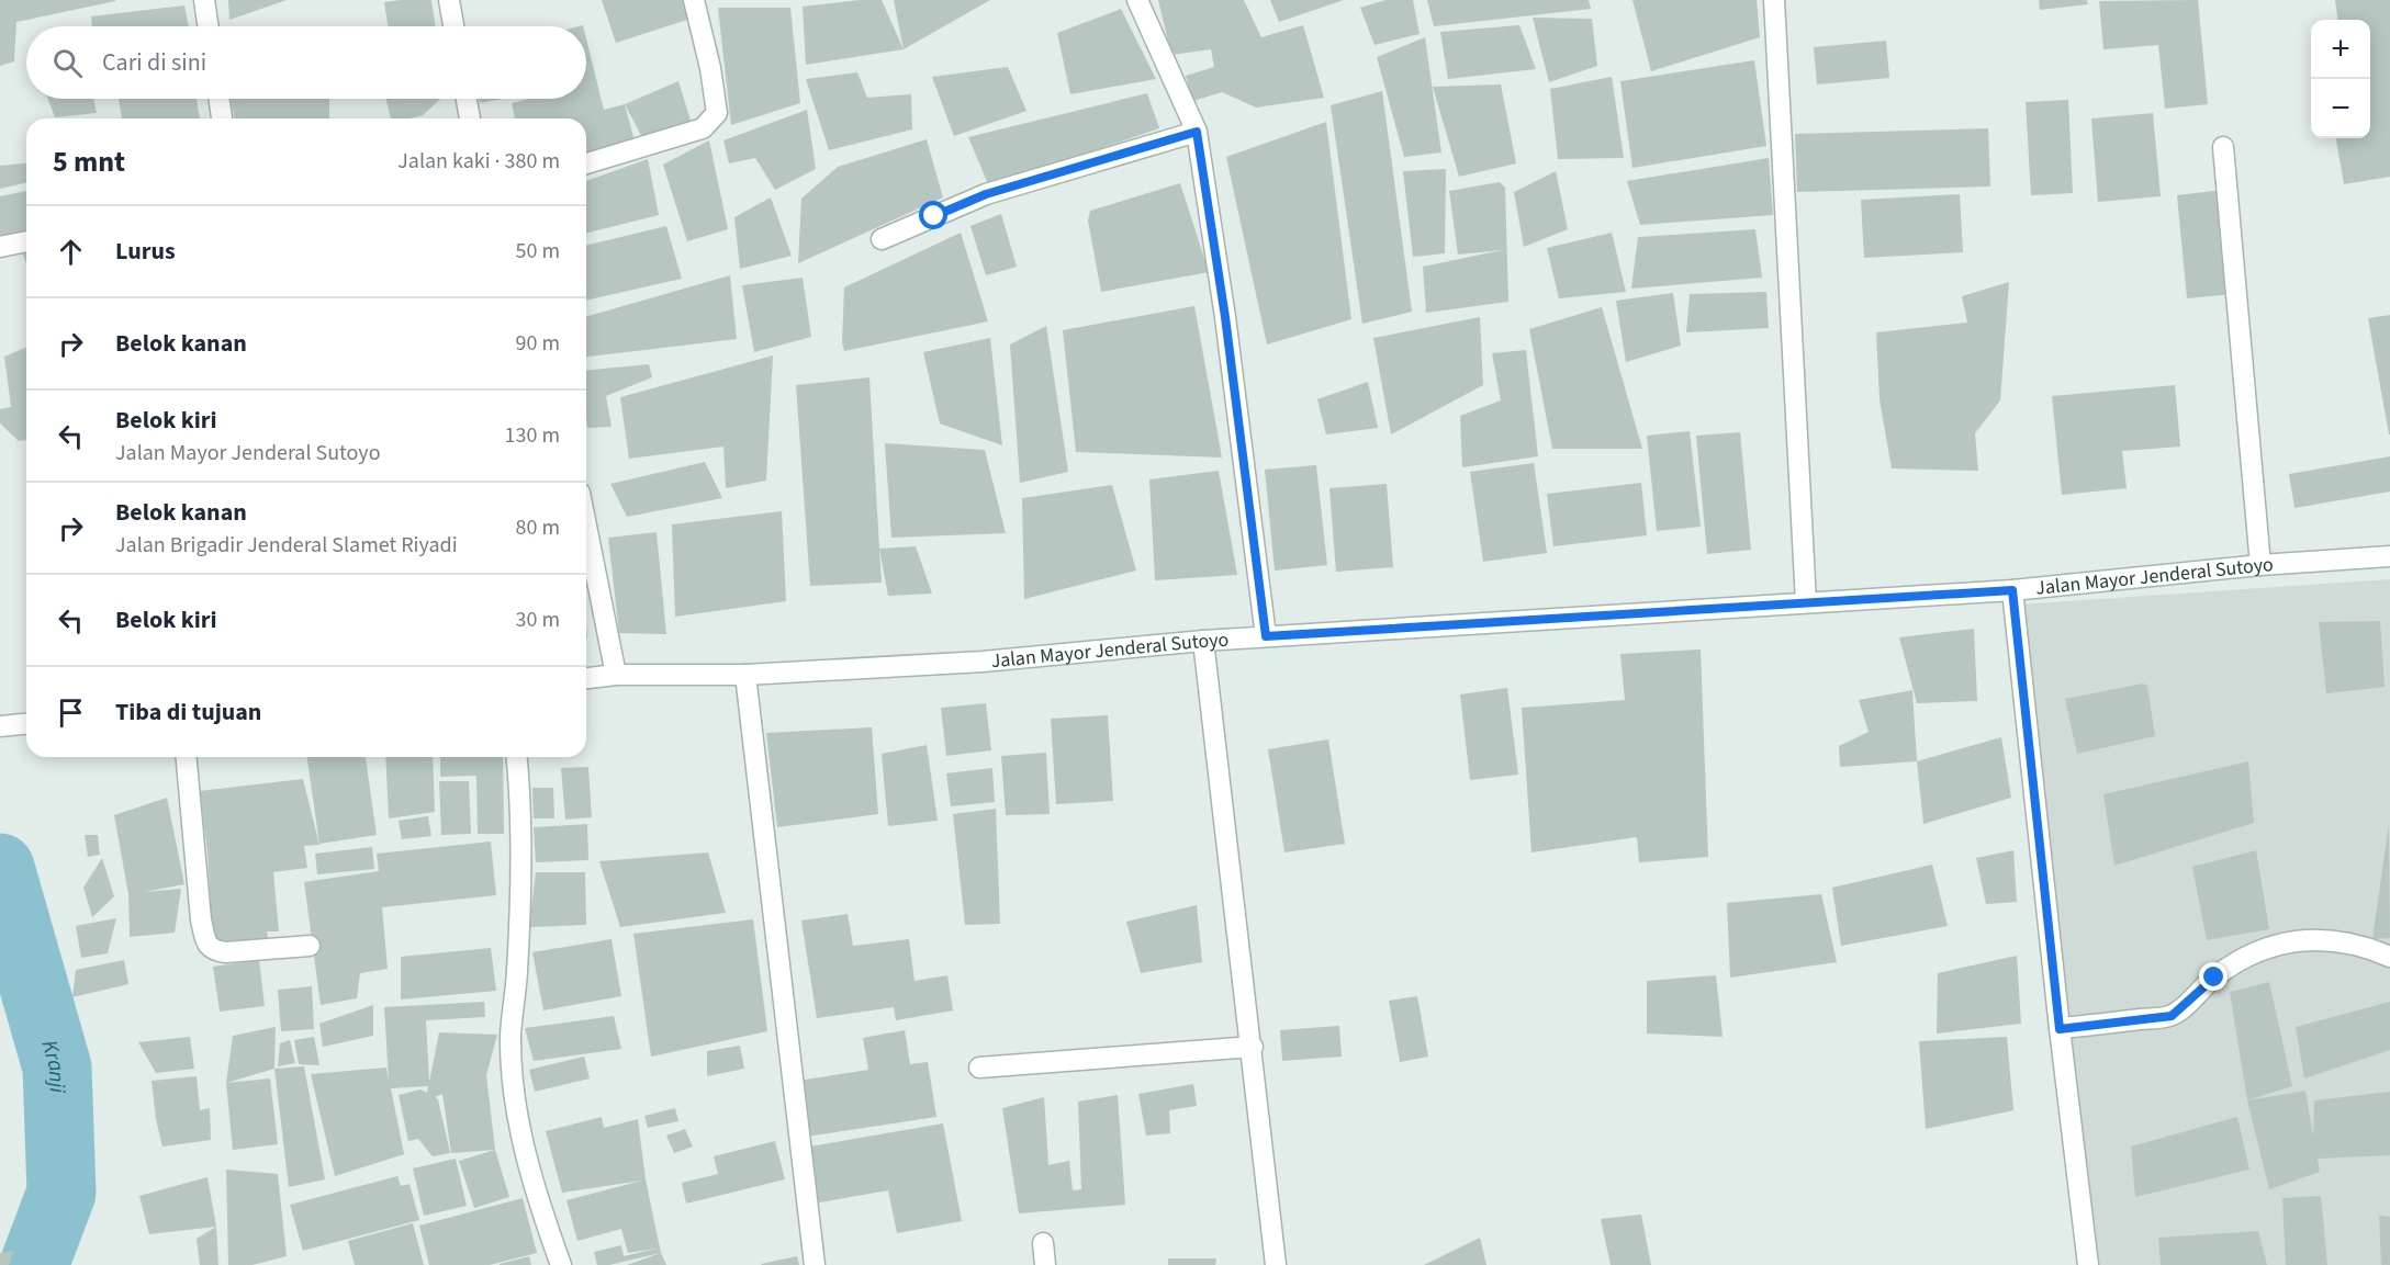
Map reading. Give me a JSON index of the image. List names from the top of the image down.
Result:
{
  "streets": {
    "street": ["Jalan Mayor Jenderal Sutoyo"]
  },
  "water": ["Kranji"],
  "page": {
    "map_buttons": ["+", "−"],
    "search": "Cari di sini",
    "heading": ["5 mnt", "Jalan kaki · 380 m"],
    "list": [
      ["Lurus", "50 m"],
      ["Belok kanan", "90 m"],
      ["Belok kiri", "Jalan Mayor Jenderal Sutoyo", "130 m"],
      ["Belok kanan", "Jalan Brigadir Jenderal Slamet Riyadi", "80 m"],
      ["Belok kiri", "30 m"],
      "Tiba di tujuan"
    ]
  }
}
